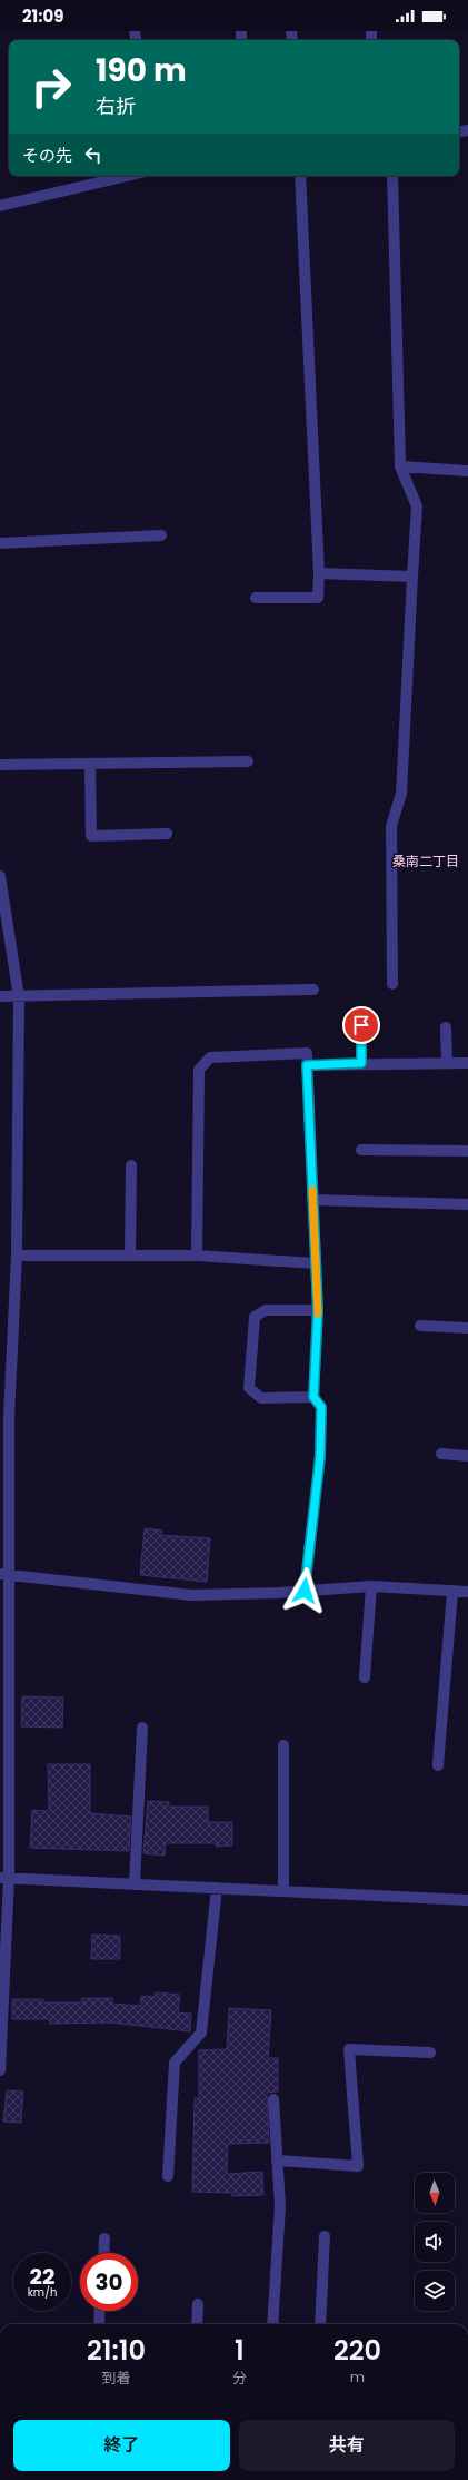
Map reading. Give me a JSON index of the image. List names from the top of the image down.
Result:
{
  "districts": ["桑南二丁目"],
  "north": "bottom",
  "page": {
    "status": "21:09",
    "turn": ["190 m", "右折"],
    "then": "その先",
    "speed": "22 km/h",
    "limit": "30",
    "eta": [
      "21:10",
      "到着",
      "1",
      "分",
      "220",
      "m"
    ],
    "buttons": ["終了", "共有"]
  }
}
